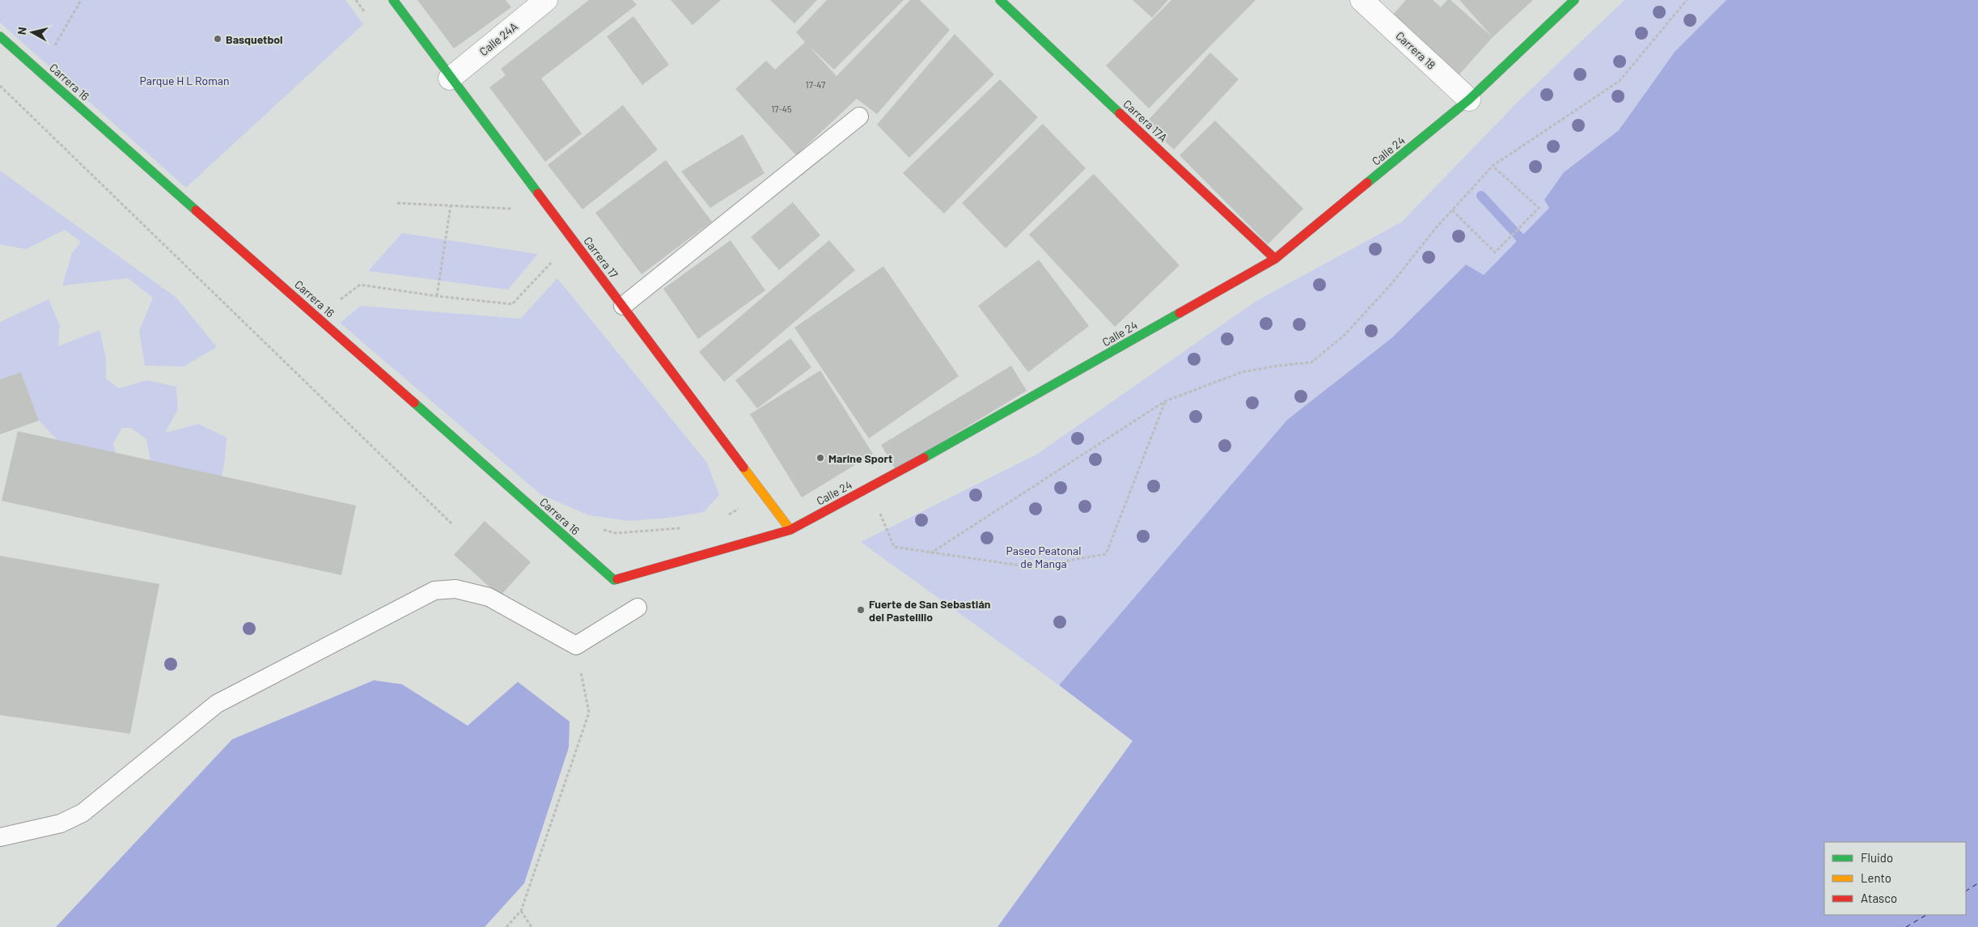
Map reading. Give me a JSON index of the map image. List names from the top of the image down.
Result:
{
  "streets": {
    "street": [
      "Calle 24A",
      "Carrera 18",
      "Carrera 16",
      "Carrera 17A",
      "Calle 24",
      "Carrera 17"
    ]
  },
  "crossings": [
    ["Calle 24A", "Carrera 17"],
    ["Carrera 18", "Calle 24"],
    ["Carrera 16", "Calle 24"],
    ["Carrera 17A", "Calle 24"],
    ["Calle 24", "Carrera 17"]
  ],
  "parks": ["Parque H L Roman", "Paseo Peatonal de Manga"],
  "places": ["Basquetbol", "Marine Sport", "Fuerte de San Sebastián del Pastelillo"],
  "house_numbers": ["17-47", "17-45"],
  "legend": ["Fluido", "Lento", "Atasco"],
  "north": "left"
}
